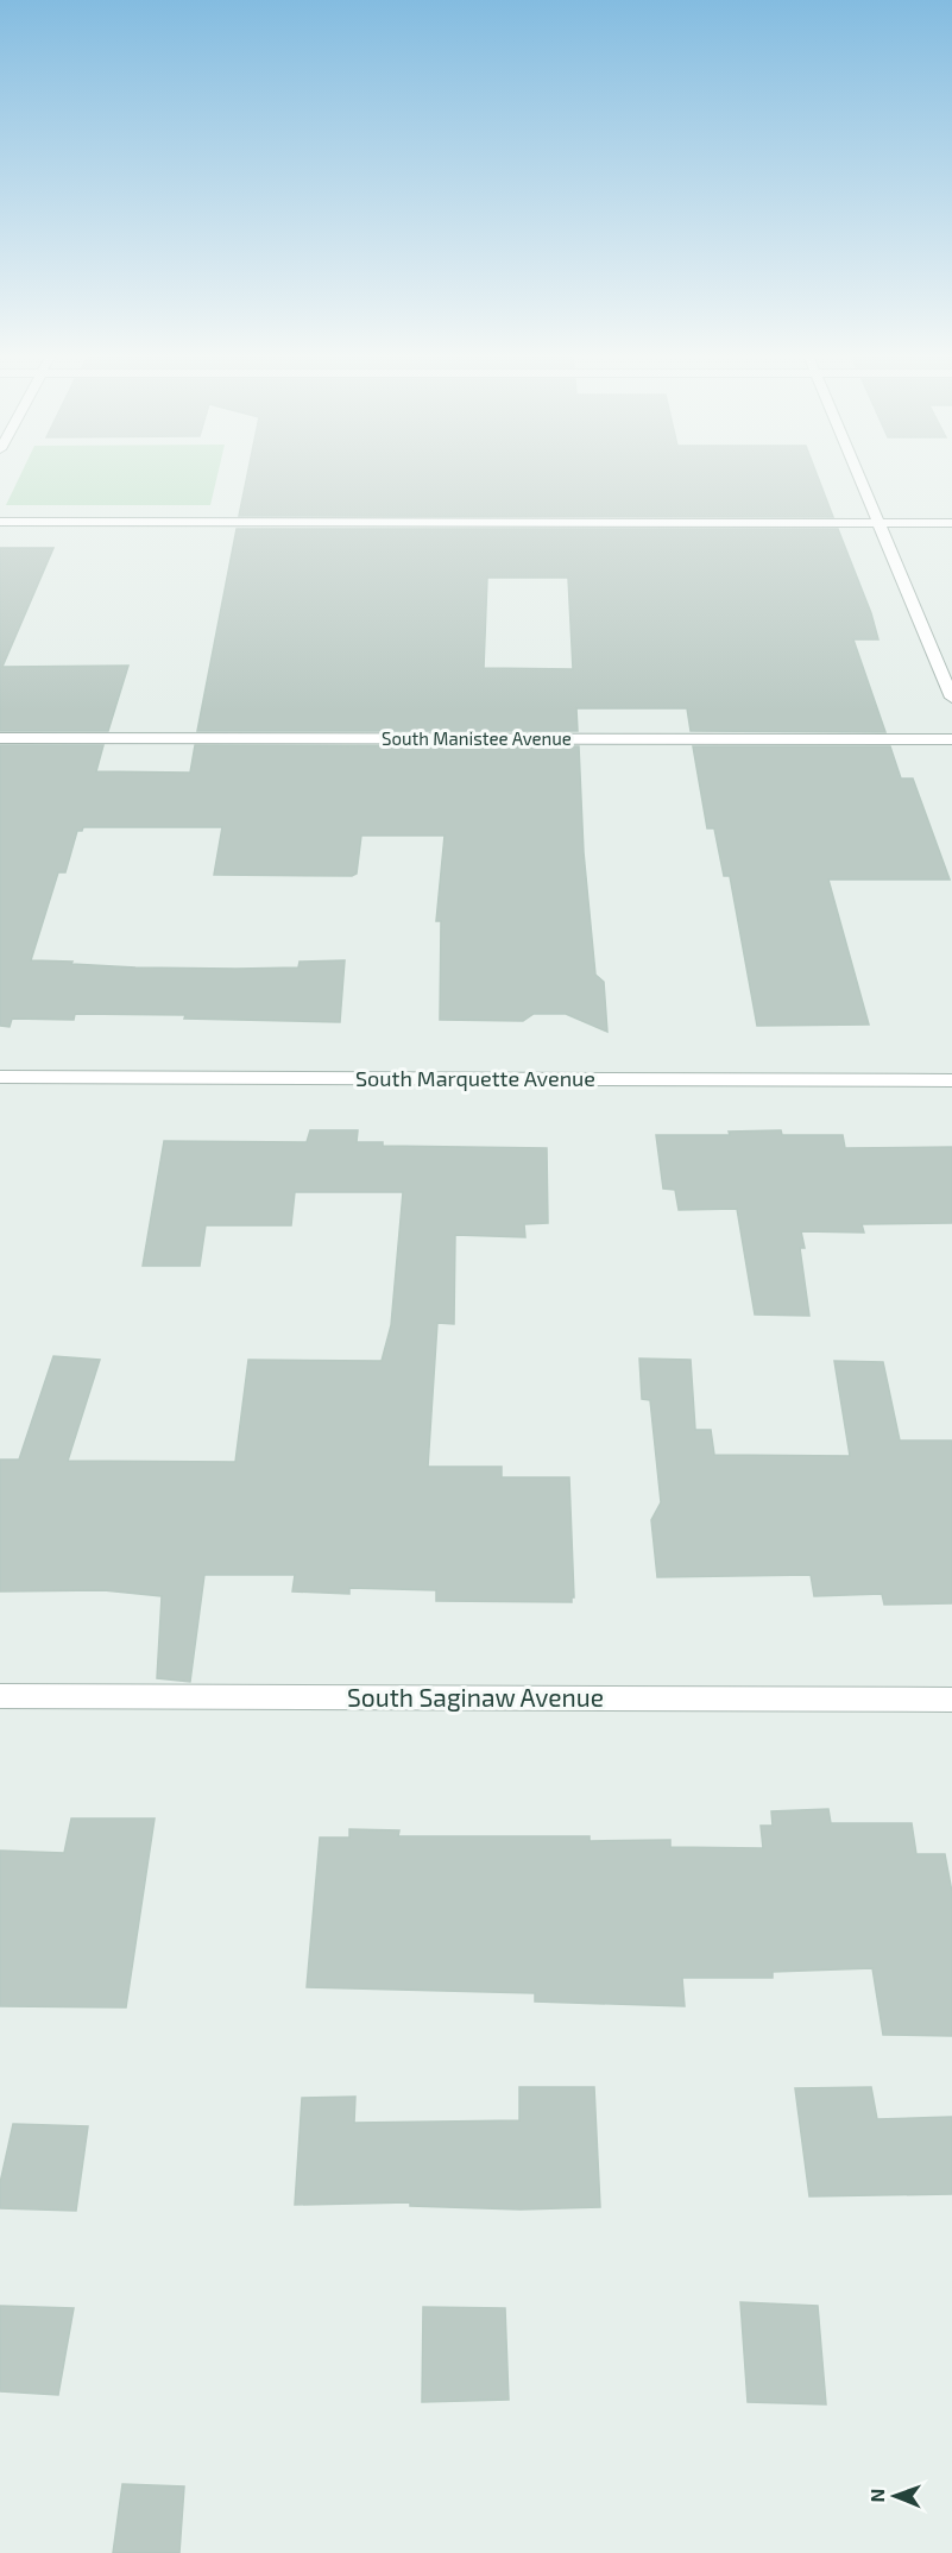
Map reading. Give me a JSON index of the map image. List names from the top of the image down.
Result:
{
  "streets": {
    "street": ["South Manistee Avenue", "South Marquette Avenue", "South Saginaw Avenue"]
  },
  "north": "left"
}
